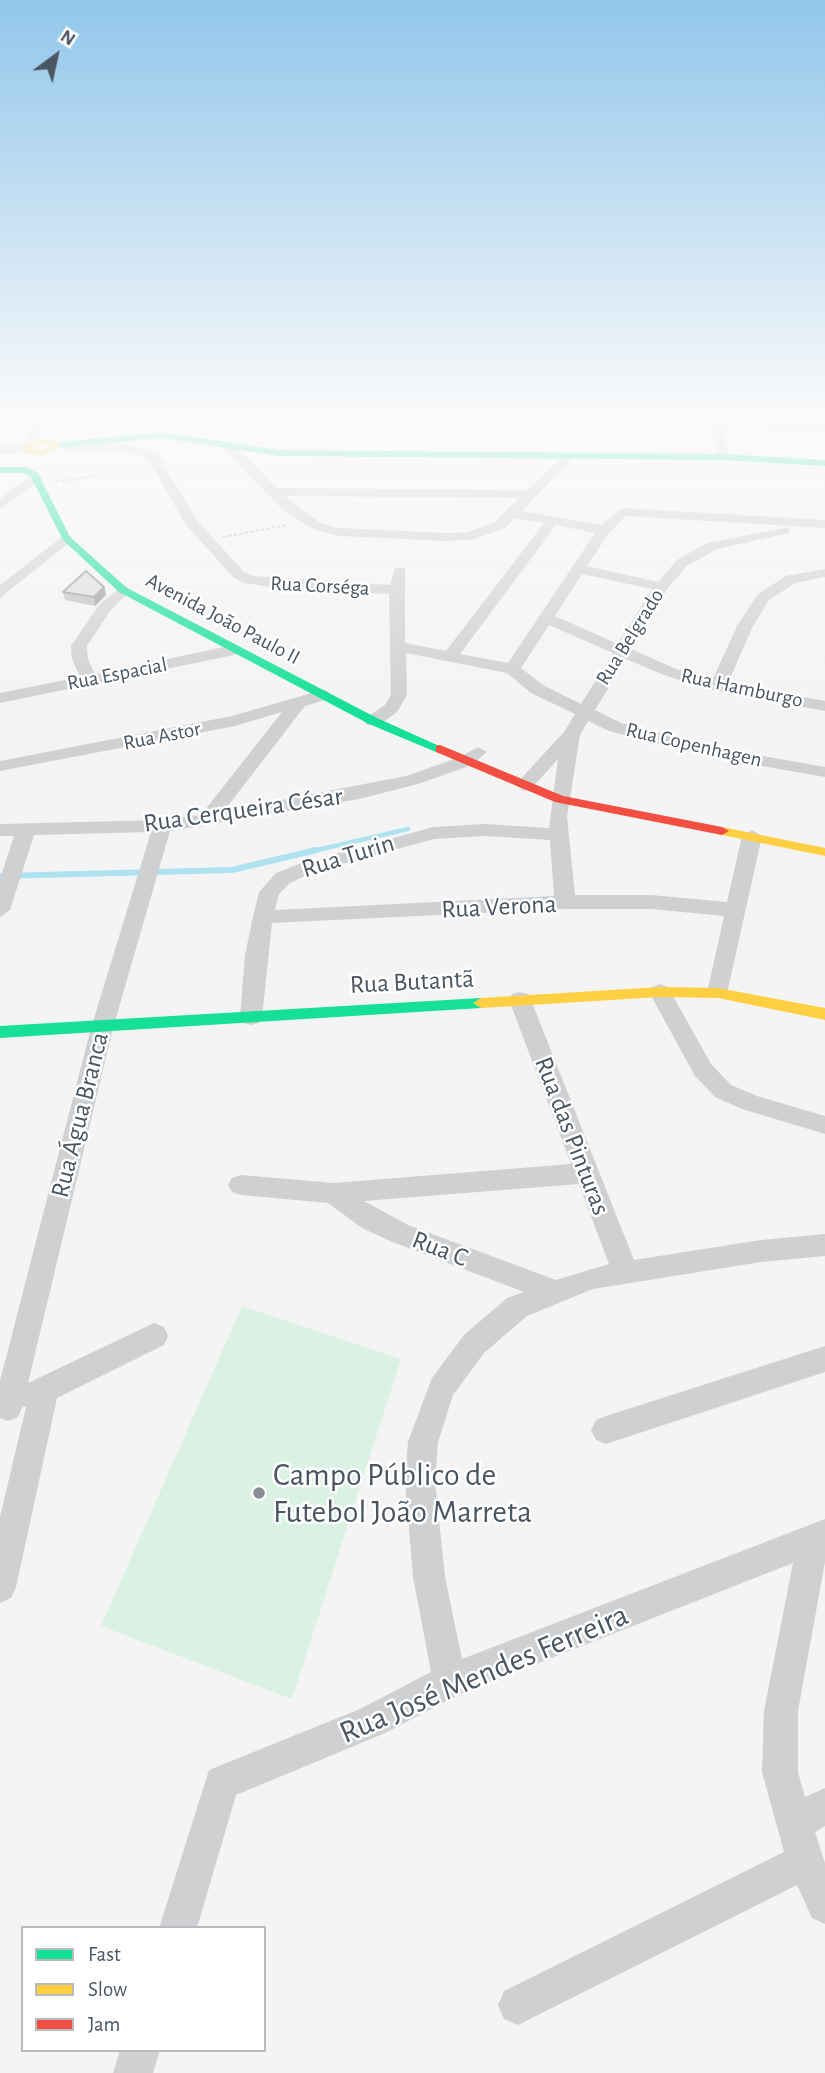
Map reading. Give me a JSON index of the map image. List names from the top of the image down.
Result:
{
  "streets": {
    "street": [
      "Rua Corséga",
      "Avenida João Paulo II",
      "Rua Belgrado",
      "Rua Espacial",
      "Rua Hamburgo",
      "Rua Astor",
      "Rua Copenhagen",
      "Rua Cerqueira César",
      "Rua Turin",
      "Rua Verona",
      "Rua Butantã",
      "Rua Água Branca",
      "Rua das Pinturas",
      "Rua C",
      "Rua José Mendes Ferreira"
    ]
  },
  "crossings": [
    ["Avenida João Paulo II", "Rua Belgrado"],
    ["Avenida João Paulo II", "Rua Espacial"],
    ["Avenida João Paulo II", "Rua Astor"],
    ["Avenida João Paulo II", "Rua Cerqueira César"],
    ["Rua Belgrado", "Rua Hamburgo"],
    ["Rua Belgrado", "Rua Copenhagen"],
    ["Rua Belgrado", "Rua Turin"],
    ["Rua Belgrado", "Rua Verona"],
    ["Rua Cerqueira César", "Rua Água Branca"],
    ["Rua Turin", "Rua Verona"],
    ["Rua Turin", "Rua Butantã"],
    ["Rua Butantã", "Rua Água Branca"],
    ["Rua Butantã", "Rua das Pinturas"]
  ],
  "places": ["Campo Público de Futebol João Marreta"],
  "legend": ["Fast", "Slow", "Jam"],
  "north": "top right"
}
